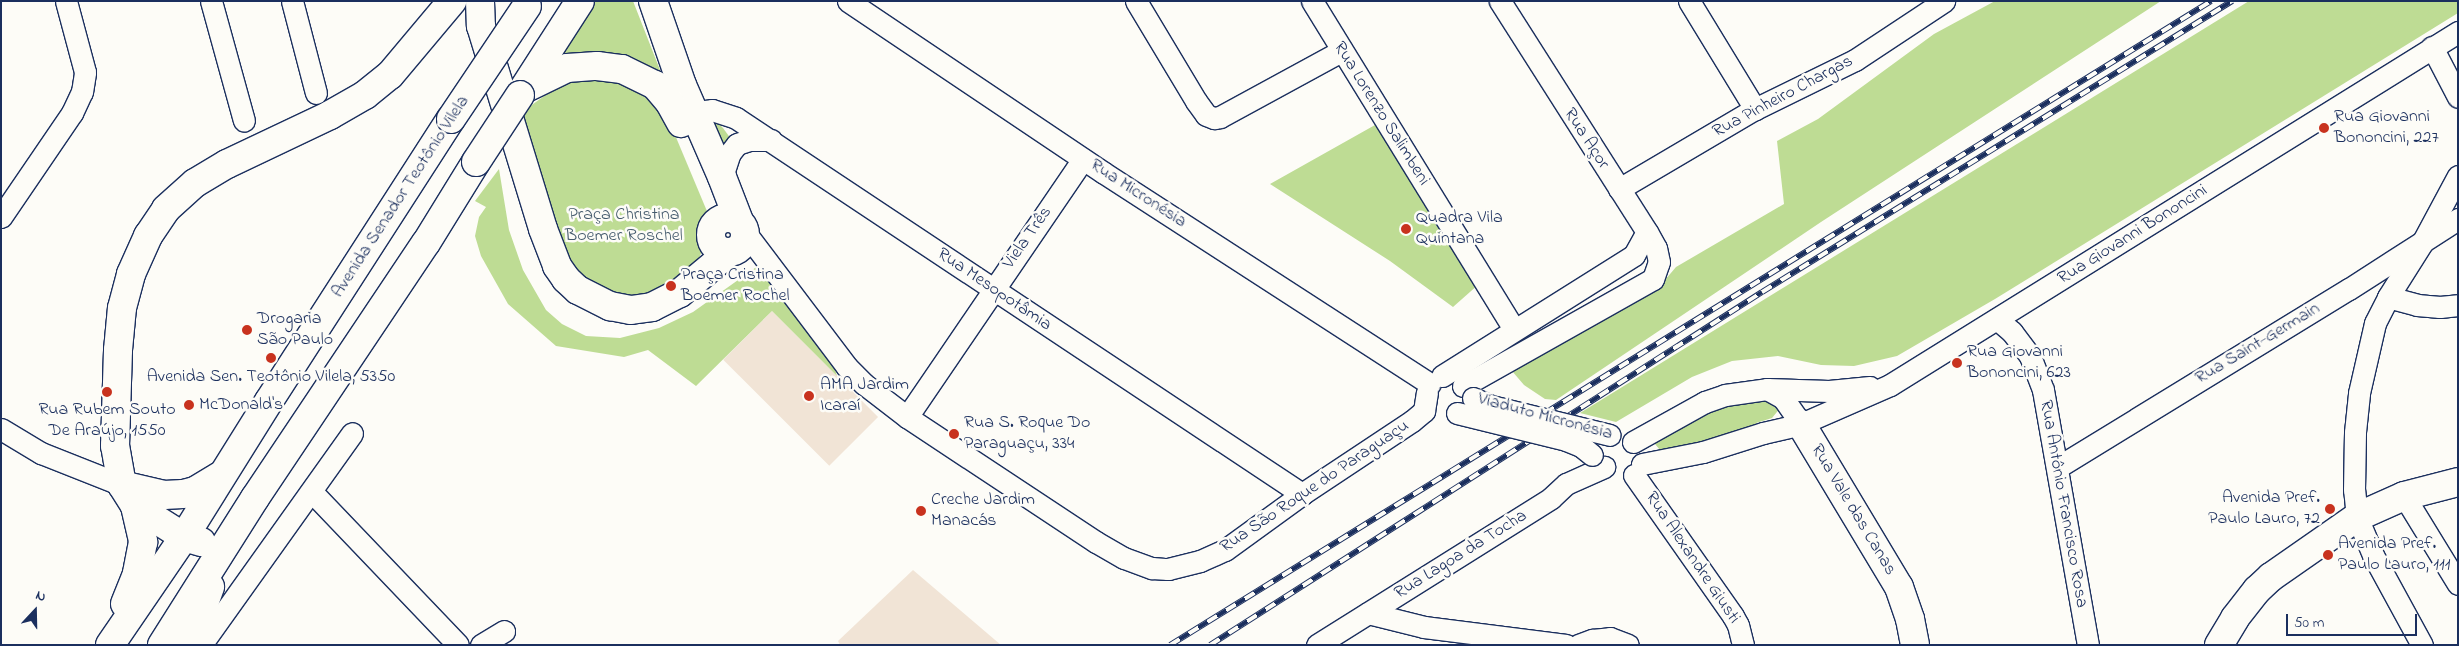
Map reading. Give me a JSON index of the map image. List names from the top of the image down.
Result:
{
  "streets": {
    "main road": ["Avenida Senador Teotônio Vilela", "Rua São Roque do Paraguaçu", "Rua Vale das Canas"],
    "street": [
      "Rua Pinheiro Chargas",
      "Rua Lorenzo Salimbeni",
      "Rua Açor",
      "Rua Micronésia",
      "Rua Giovanni Bononcini",
      "Viela Três",
      "Rua Mesopotâmia",
      "Rua Saint-Germain",
      "Viaduto Micronésia",
      "Rua Antônio Francisco Rosa",
      "Rua Lagoa da Tocha",
      "Rua Alexandre Giusti"
    ]
  },
  "crossings": [
    ["Rua Pinheiro Chargas", "Rua Açor"],
    ["Rua Açor", "Rua Micronésia"],
    ["Rua Açor", "Viaduto Micronésia"],
    ["Rua Açor", "Rua São Roque do Paraguaçu"],
    ["Rua Micronésia", "Viela Três"],
    ["Rua Micronésia", "Viaduto Micronésia"],
    ["Rua Micronésia", "Rua São Roque do Paraguaçu"],
    ["Rua Giovanni Bononcini", "Rua Antônio Francisco Rosa"],
    ["Rua Giovanni Bononcini", "Rua Vale das Canas"],
    ["Viela Três", "Rua Mesopotâmia"],
    ["Viela Três", "Rua São Roque do Paraguaçu"],
    ["Rua Mesopotâmia", "Rua São Roque do Paraguaçu"],
    ["Rua Saint-Germain", "Rua Antônio Francisco Rosa"],
    ["Viaduto Micronésia", "Rua São Roque do Paraguaçu"],
    ["Viaduto Micronésia", "Rua Lagoa da Tocha"],
    ["Viaduto Micronésia", "Rua Alexandre Giusti"],
    ["Rua Lagoa da Tocha", "Rua Alexandre Giusti"]
  ],
  "parks": ["Praça Christina Boemer Roschel"],
  "places": [
    "Rua Giovanni Bononcini, 227",
    "Quadra Vila Quintana",
    "Praça Cristina Boemer Rochel",
    "Drogaria São Paulo",
    "Avenida Sen. Teotônio Vilela, 5350",
    "Rua Giovanni Bononcini, 623",
    "Rua Rubem Souto De Araújo, 1550",
    "AMA Jardim Icaraí",
    "McDonald's",
    "Rua S. Roque Do Paraguaçu, 334",
    "Avenida Pref. Paulo Lauro, 72",
    "Creche Jardim Manacás",
    "Avenida Pref. Paulo Lauro, 111"
  ],
  "scale_bar": "50 m",
  "north": "top"
}
